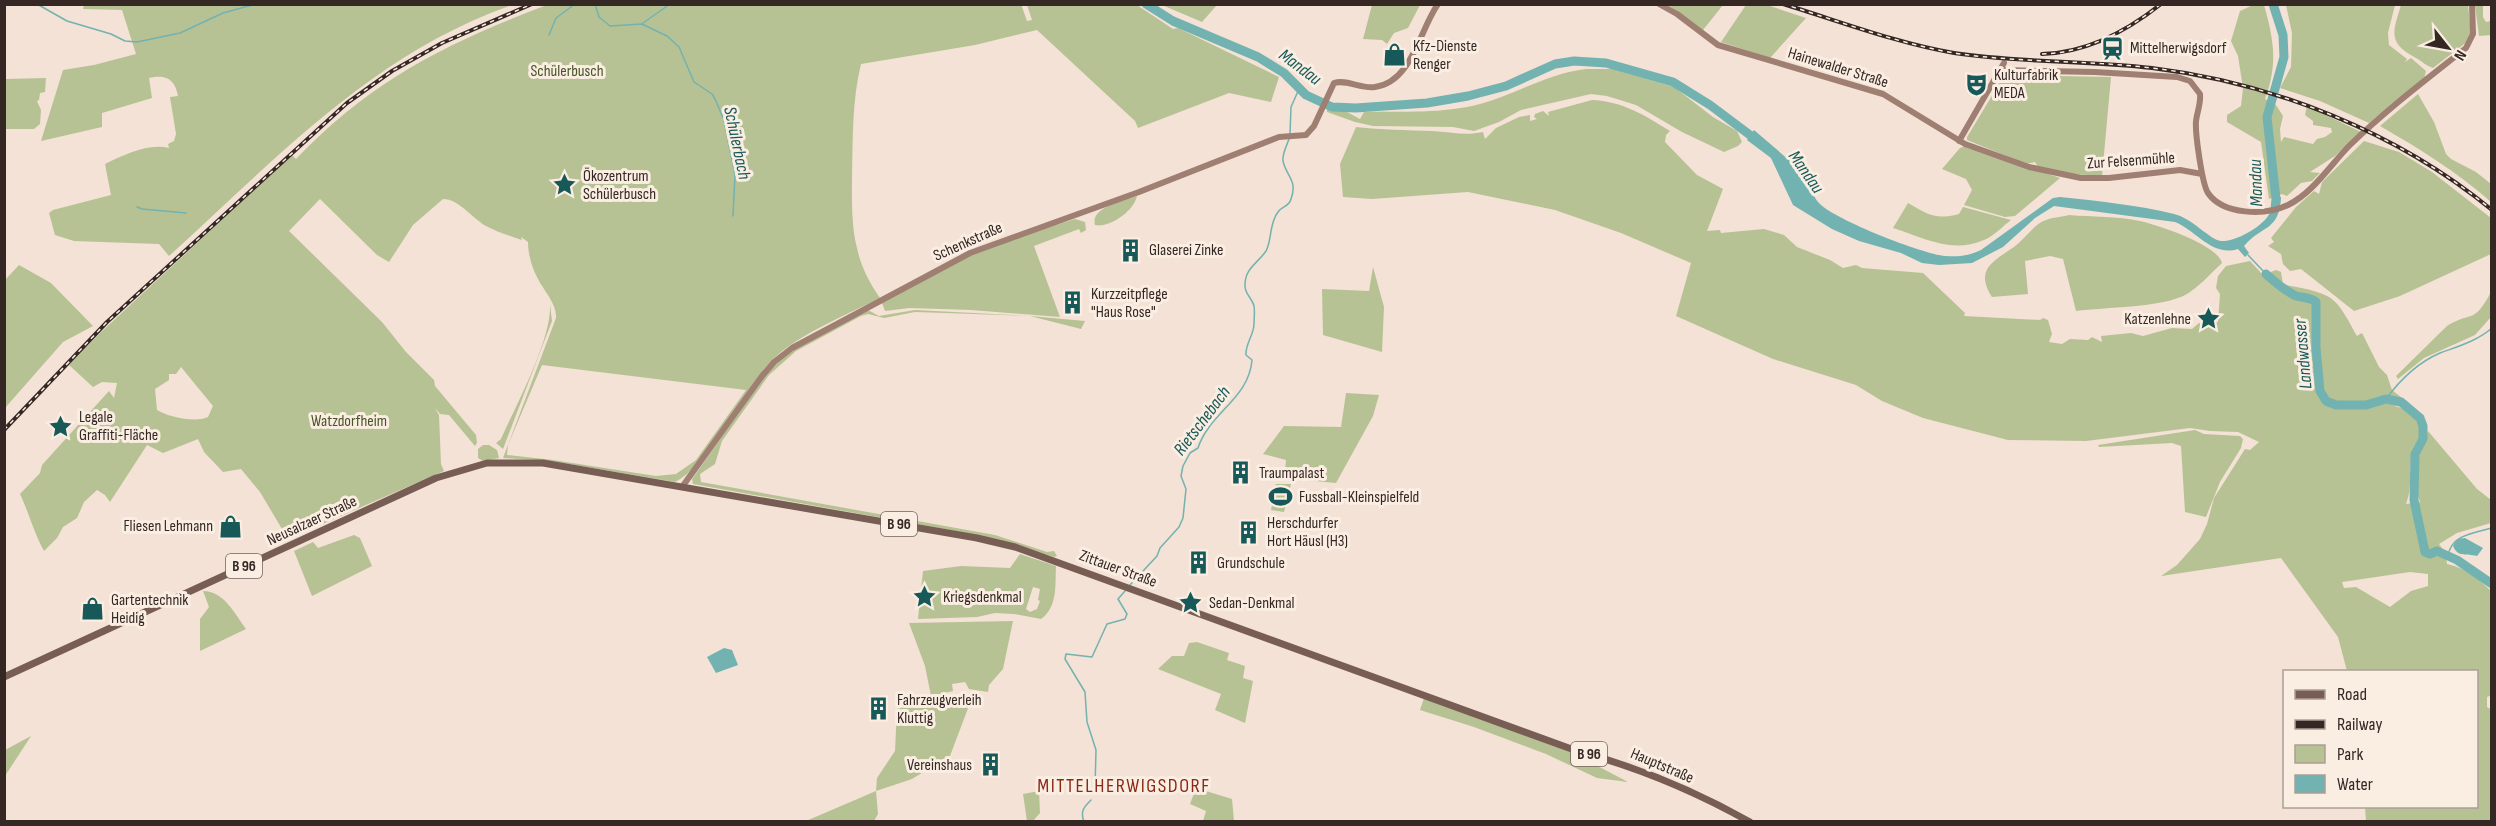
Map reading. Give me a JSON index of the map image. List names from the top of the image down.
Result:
{
  "streets": {
    "main road": [
      "Hainewalder Straße",
      "Zur Felsenmühle",
      "Schenkstraße",
      "Neusalzaer Straße",
      "B 96",
      "Zittauer Straße",
      "Hauptstraße"
    ]
  },
  "crossings": [
    ["Hainewalder Straße", "Zur Felsenmühle"],
    ["Schenkstraße", "Neusalzaer Straße"],
    ["Schenkstraße", "Zittauer Straße"],
    ["Neusalzaer Straße", "Zittauer Straße"],
    ["Zittauer Straße", "Hauptstraße"]
  ],
  "districts": ["MITTELHERWIGSDORF"],
  "water": [
    "Mandau",
    "Schülerbach",
    "Landwasser",
    "Rietschebach"
  ],
  "parks": ["Schülerbusch", "Watzdorfheim"],
  "places": {
    "station": ["Mittelherwigsdorf"],
    "shop": ["Kfz-Dienste Renger", "Fliesen Lehmann", "Gartentechnik Heidig"],
    "theatre": ["Kulturfabrik MEDA"],
    "place": [
      "Ökozentrum Schülerbusch",
      "Katzenlehne",
      "Legale Graffiti-Fläche",
      "Kriegsdenkmal",
      "Sedan-Denkmal"
    ],
    "building": [
      "Glaserei Zinke",
      "Kurzzeitpflege \"Haus Rose\"",
      "Traumpalast",
      "Herschdurfer Hort Häusl (H3)",
      "Grundschule",
      "Fahrzeugverleih Kluttig",
      "Vereinshaus"
    ],
    "sports": ["Fussball-Kleinspielfeld"]
  },
  "legend": [
    "Road",
    "Railway",
    "Park",
    "Water"
  ],
  "north": "bottom right"
}
